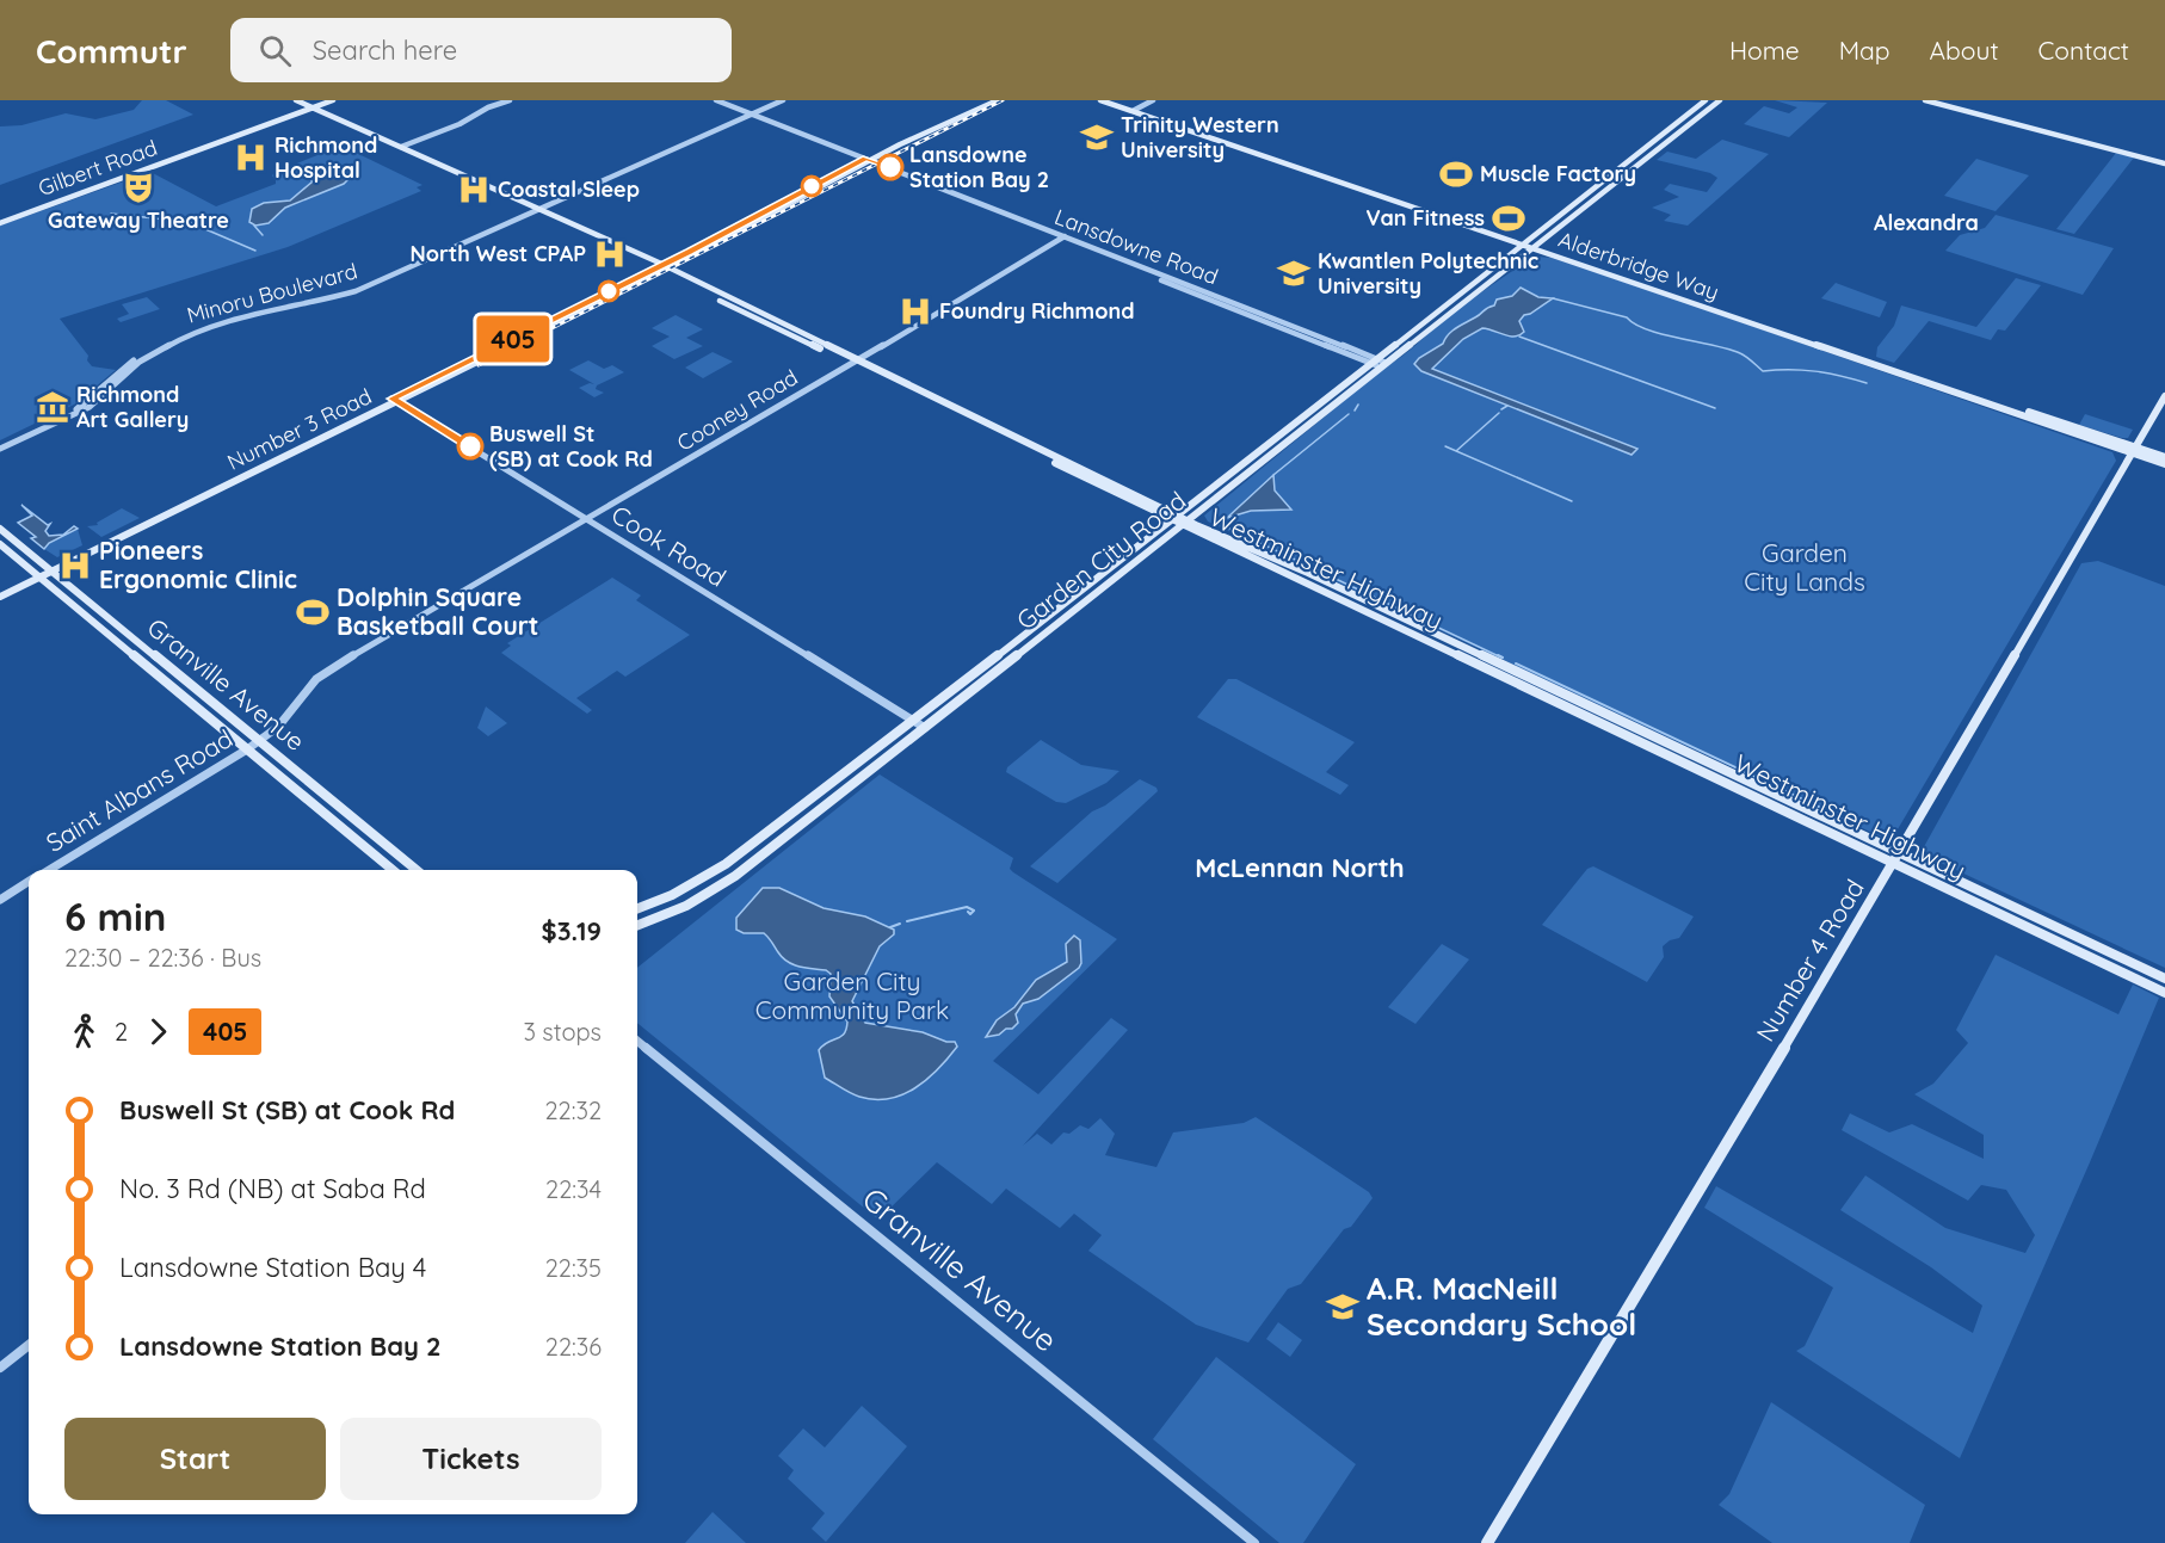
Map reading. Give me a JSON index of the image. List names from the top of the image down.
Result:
{
  "streets": {
    "main road": [
      "Gilbert Road",
      "Alderbridge Way",
      "Number 3 Road",
      "Garden City Road",
      "Westminster Highway",
      "Granville Avenue",
      "Number 4 Road"
    ],
    "street": [
      "Lansdowne Road",
      "Minoru Boulevard",
      "Cooney Road",
      "Cook Road",
      "Saint Albans Road"
    ]
  },
  "crossings": [
    ["Gilbert Road", "Westminster Highway"],
    ["Lansdowne Road", "Minoru Boulevard"],
    ["Lansdowne Road", "Cooney Road"],
    ["Lansdowne Road", "Number 3 Road"],
    ["Lansdowne Road", "Garden City Road"],
    ["Alderbridge Way", "Garden City Road"],
    ["Alderbridge Way", "Number 4 Road"],
    ["Minoru Boulevard", "Westminster Highway"],
    ["Cooney Road", "Cook Road"],
    ["Cooney Road", "Westminster Highway"],
    ["Cooney Road", "Granville Avenue"],
    ["Cooney Road", "Saint Albans Road"],
    ["Number 3 Road", "Cook Road"],
    ["Number 3 Road", "Westminster Highway"],
    ["Number 3 Road", "Granville Avenue"],
    ["Cook Road", "Garden City Road"],
    ["Garden City Road", "Westminster Highway"],
    ["Westminster Highway", "Number 4 Road"],
    ["Granville Avenue", "Saint Albans Road"]
  ],
  "districts": ["Alexandra", "McLennan North"],
  "parks": ["Garden City Lands", "Garden City Community Park"],
  "places": {
    "school or university": ["Trinity Western University", "Kwantlen Polytechnic University", "A.R. MacNeill Secondary School"],
    "hospital": [
      "Richmond Hospital",
      "Coastal Sleep",
      "North West CPAP",
      "Foundry Richmond",
      "Pioneers Ergonomic Clinic"
    ],
    "other": ["Lansdowne Station Bay 2", "Buswell St (SB) at Cook Rd"],
    "sports": ["Muscle Factory", "Van Fitness", "Dolphin Square Basketball Court"],
    "theatre": ["Gateway Theatre"],
    "museum": ["Richmond Art Gallery"]
  },
  "lines": ["bus line 405"],
  "page": {
    "header": "Commutr",
    "search": "Search here",
    "nav": [
      "Home",
      "Map",
      "About",
      "Contact"
    ],
    "on_map": "405",
    "heading": ["6 min", "22:30 – 22:36 · Bus", "$3.19"],
    "legs": ["2", "405", "3 stops"],
    "list": [
      {
        "name": "Buswell St (SB) at Cook Rd",
        "value": "22:32"
      },
      {
        "name": "No. 3 Rd (NB) at Saba Rd",
        "value": "22:34"
      },
      {
        "name": "Lansdowne Station Bay 4",
        "value": "22:35"
      },
      {
        "name": "Lansdowne Station Bay 2",
        "value": "22:36"
      }
    ],
    "buttons": ["Start", "Tickets"]
  }
}
